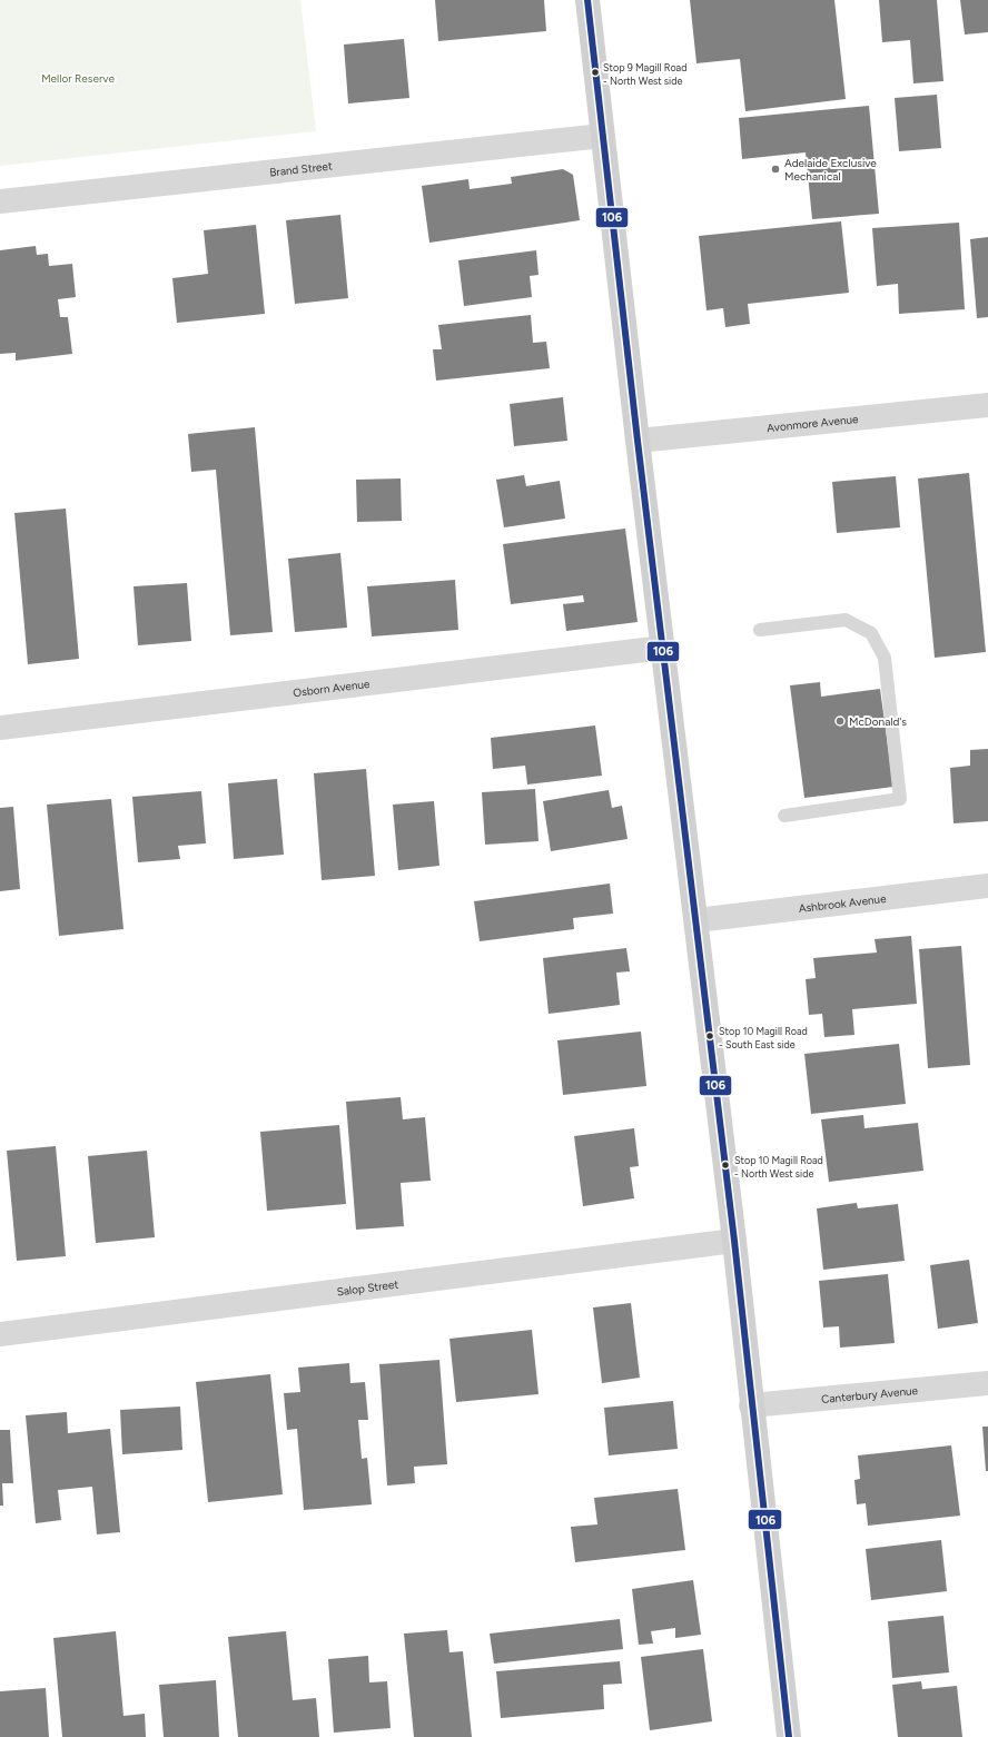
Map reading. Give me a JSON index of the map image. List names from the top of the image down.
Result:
{
  "streets": {
    "street": [
      "Brand Street",
      "Avonmore Avenue",
      "Osborn Avenue",
      "Ashbrook Avenue",
      "Salop Street",
      "Canterbury Avenue"
    ]
  },
  "parks": ["Mellor Reserve"],
  "places": [
    "Stop 9 Magill Road - North West side",
    "Adelaide Exclusive Mechanical",
    "McDonald's",
    "Stop 10 Magill Road - South East side",
    "Stop 10 Magill Road - North West side"
  ],
  "lines": ["transit line 106"]
}
